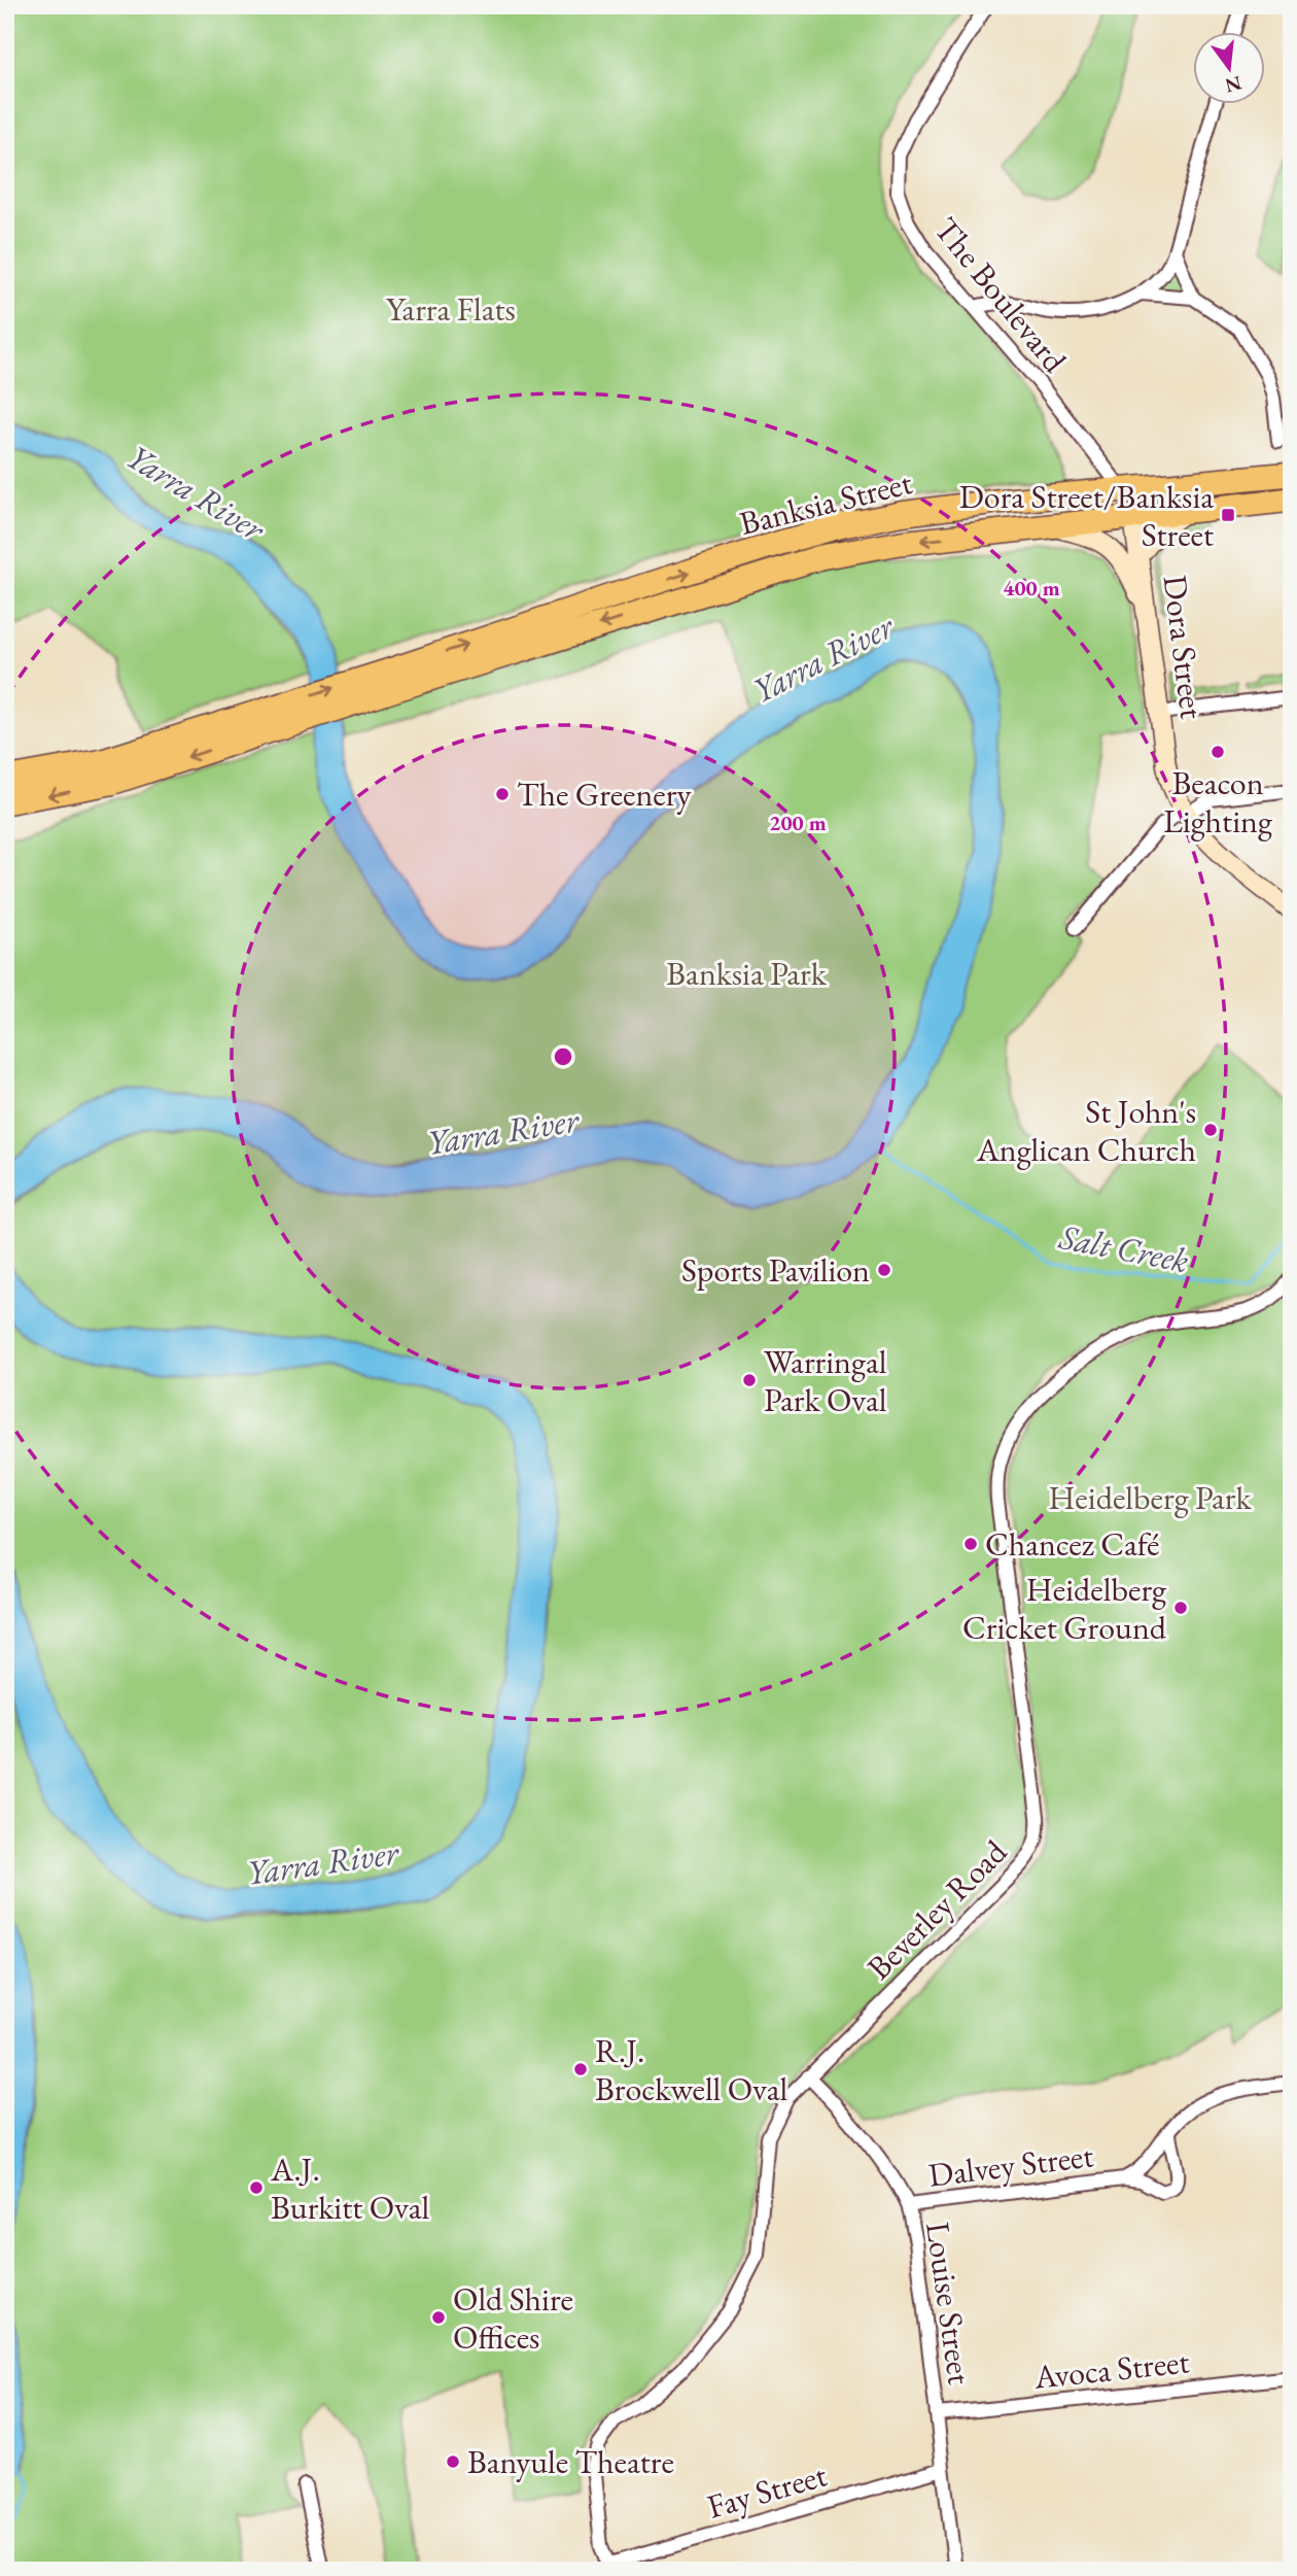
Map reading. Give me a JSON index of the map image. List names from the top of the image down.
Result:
{
  "streets": {
    "highway": ["Banksia Street", "Dora Street"],
    "street": [
      "The Boulevard",
      "Beverley Road",
      "Dalvey Street",
      "Louise Street",
      "Avoca Street",
      "Fay Street"
    ]
  },
  "crossings": [
    ["The Boulevard", "Banksia Street"],
    ["The Boulevard", "Dora Street"],
    ["Banksia Street", "Dora Street"],
    ["Beverley Road", "Louise Street"],
    ["Beverley Road", "Fay Street"],
    ["Dalvey Street", "Louise Street"],
    ["Louise Street", "Avoca Street"],
    ["Louise Street", "Fay Street"]
  ],
  "water": ["Yarra River", "Salt Creek"],
  "parks": ["Yarra Flats", "Banksia Park", "Heidelberg Park"],
  "places": {
    "transit": ["Dora Street/Banksia Street"],
    "other": [
      "Beacon Lighting",
      "The Greenery",
      "St John's Anglican Church",
      "Sports Pavilion",
      "Warringal Park Oval",
      "Chancez Café",
      "Heidelberg Cricket Ground",
      "R.J. Brockwell Oval",
      "A.J. Burkitt Oval",
      "Old Shire Offices",
      "Banyule Theatre"
    ]
  },
  "north": "bottom",
  "rings": ["400 m", "200 m"]
}
